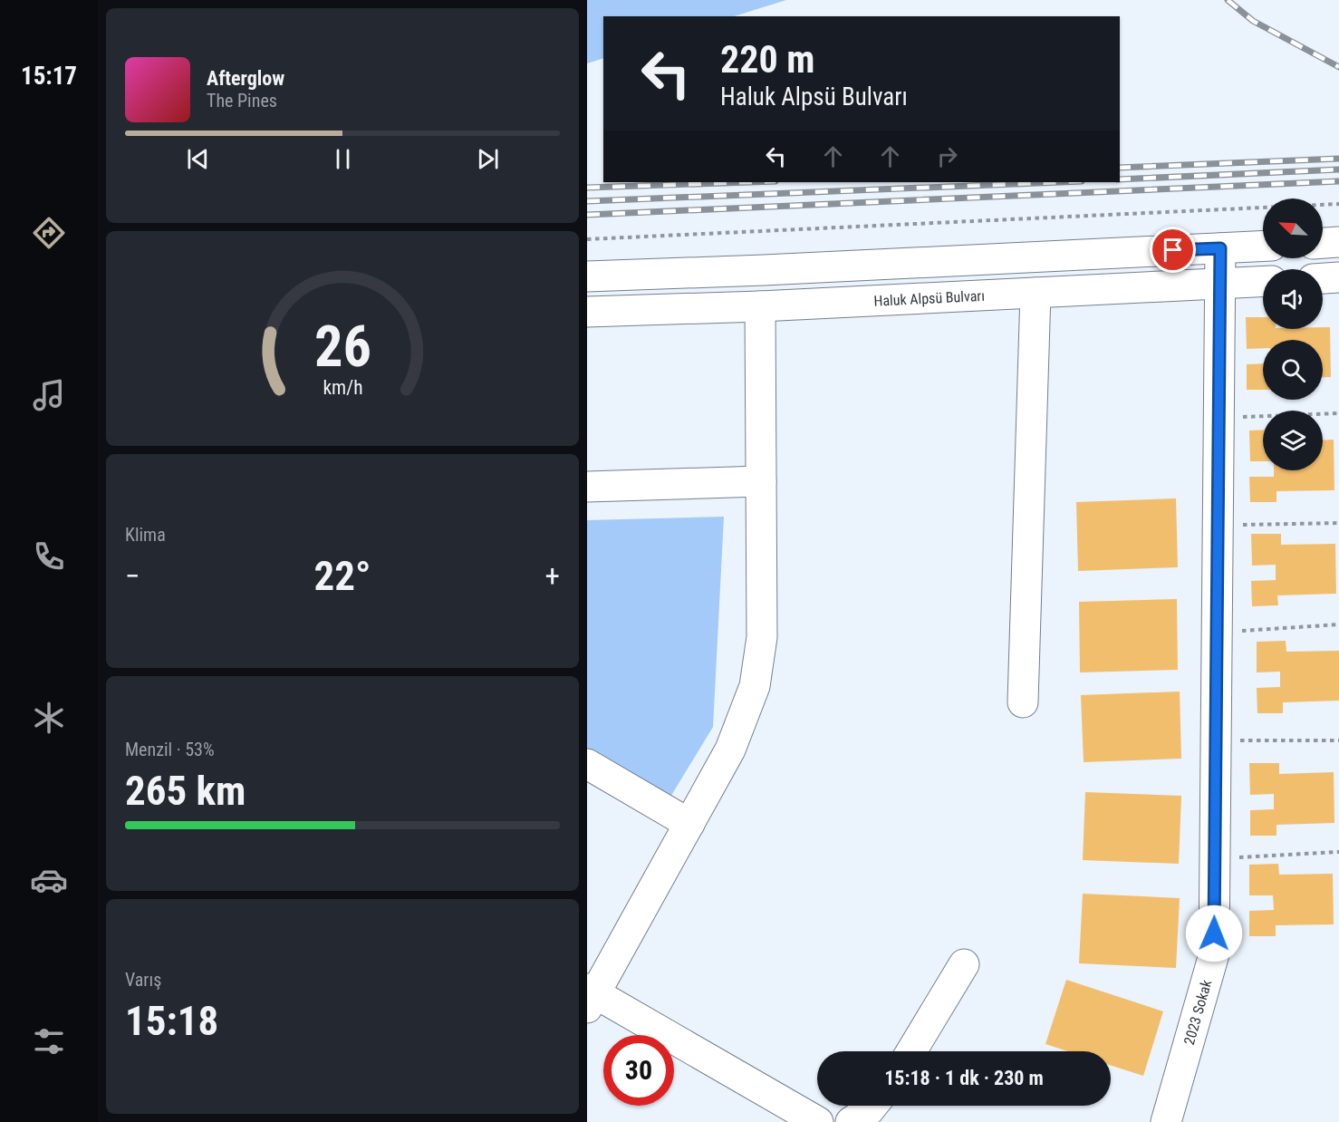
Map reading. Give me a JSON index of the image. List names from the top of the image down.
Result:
{
  "streets": {
    "street": ["Haluk Alpsü Bulvarı", "2023 Sokak"]
  },
  "crossings": [
    ["Haluk Alpsü Bulvarı", "2023 Sokak"]
  ],
  "north": "top left",
  "page": {
    "tabs": "15:17",
    "turn": ["220 m", "Haluk Alpsü Bulvarı"],
    "song": ["Afterglow", "The Pines"],
    "tile": [
      "Klima",
      ["Menzil · 53%", "265 km"],
      ["Varış", "15:18"]
    ],
    "heat": ["−", "22°", "+"],
    "limit": "30",
    "trip": "15:18 · 1 dk · 230 m",
    "gauge": ["26", "km/h"]
  }
}
